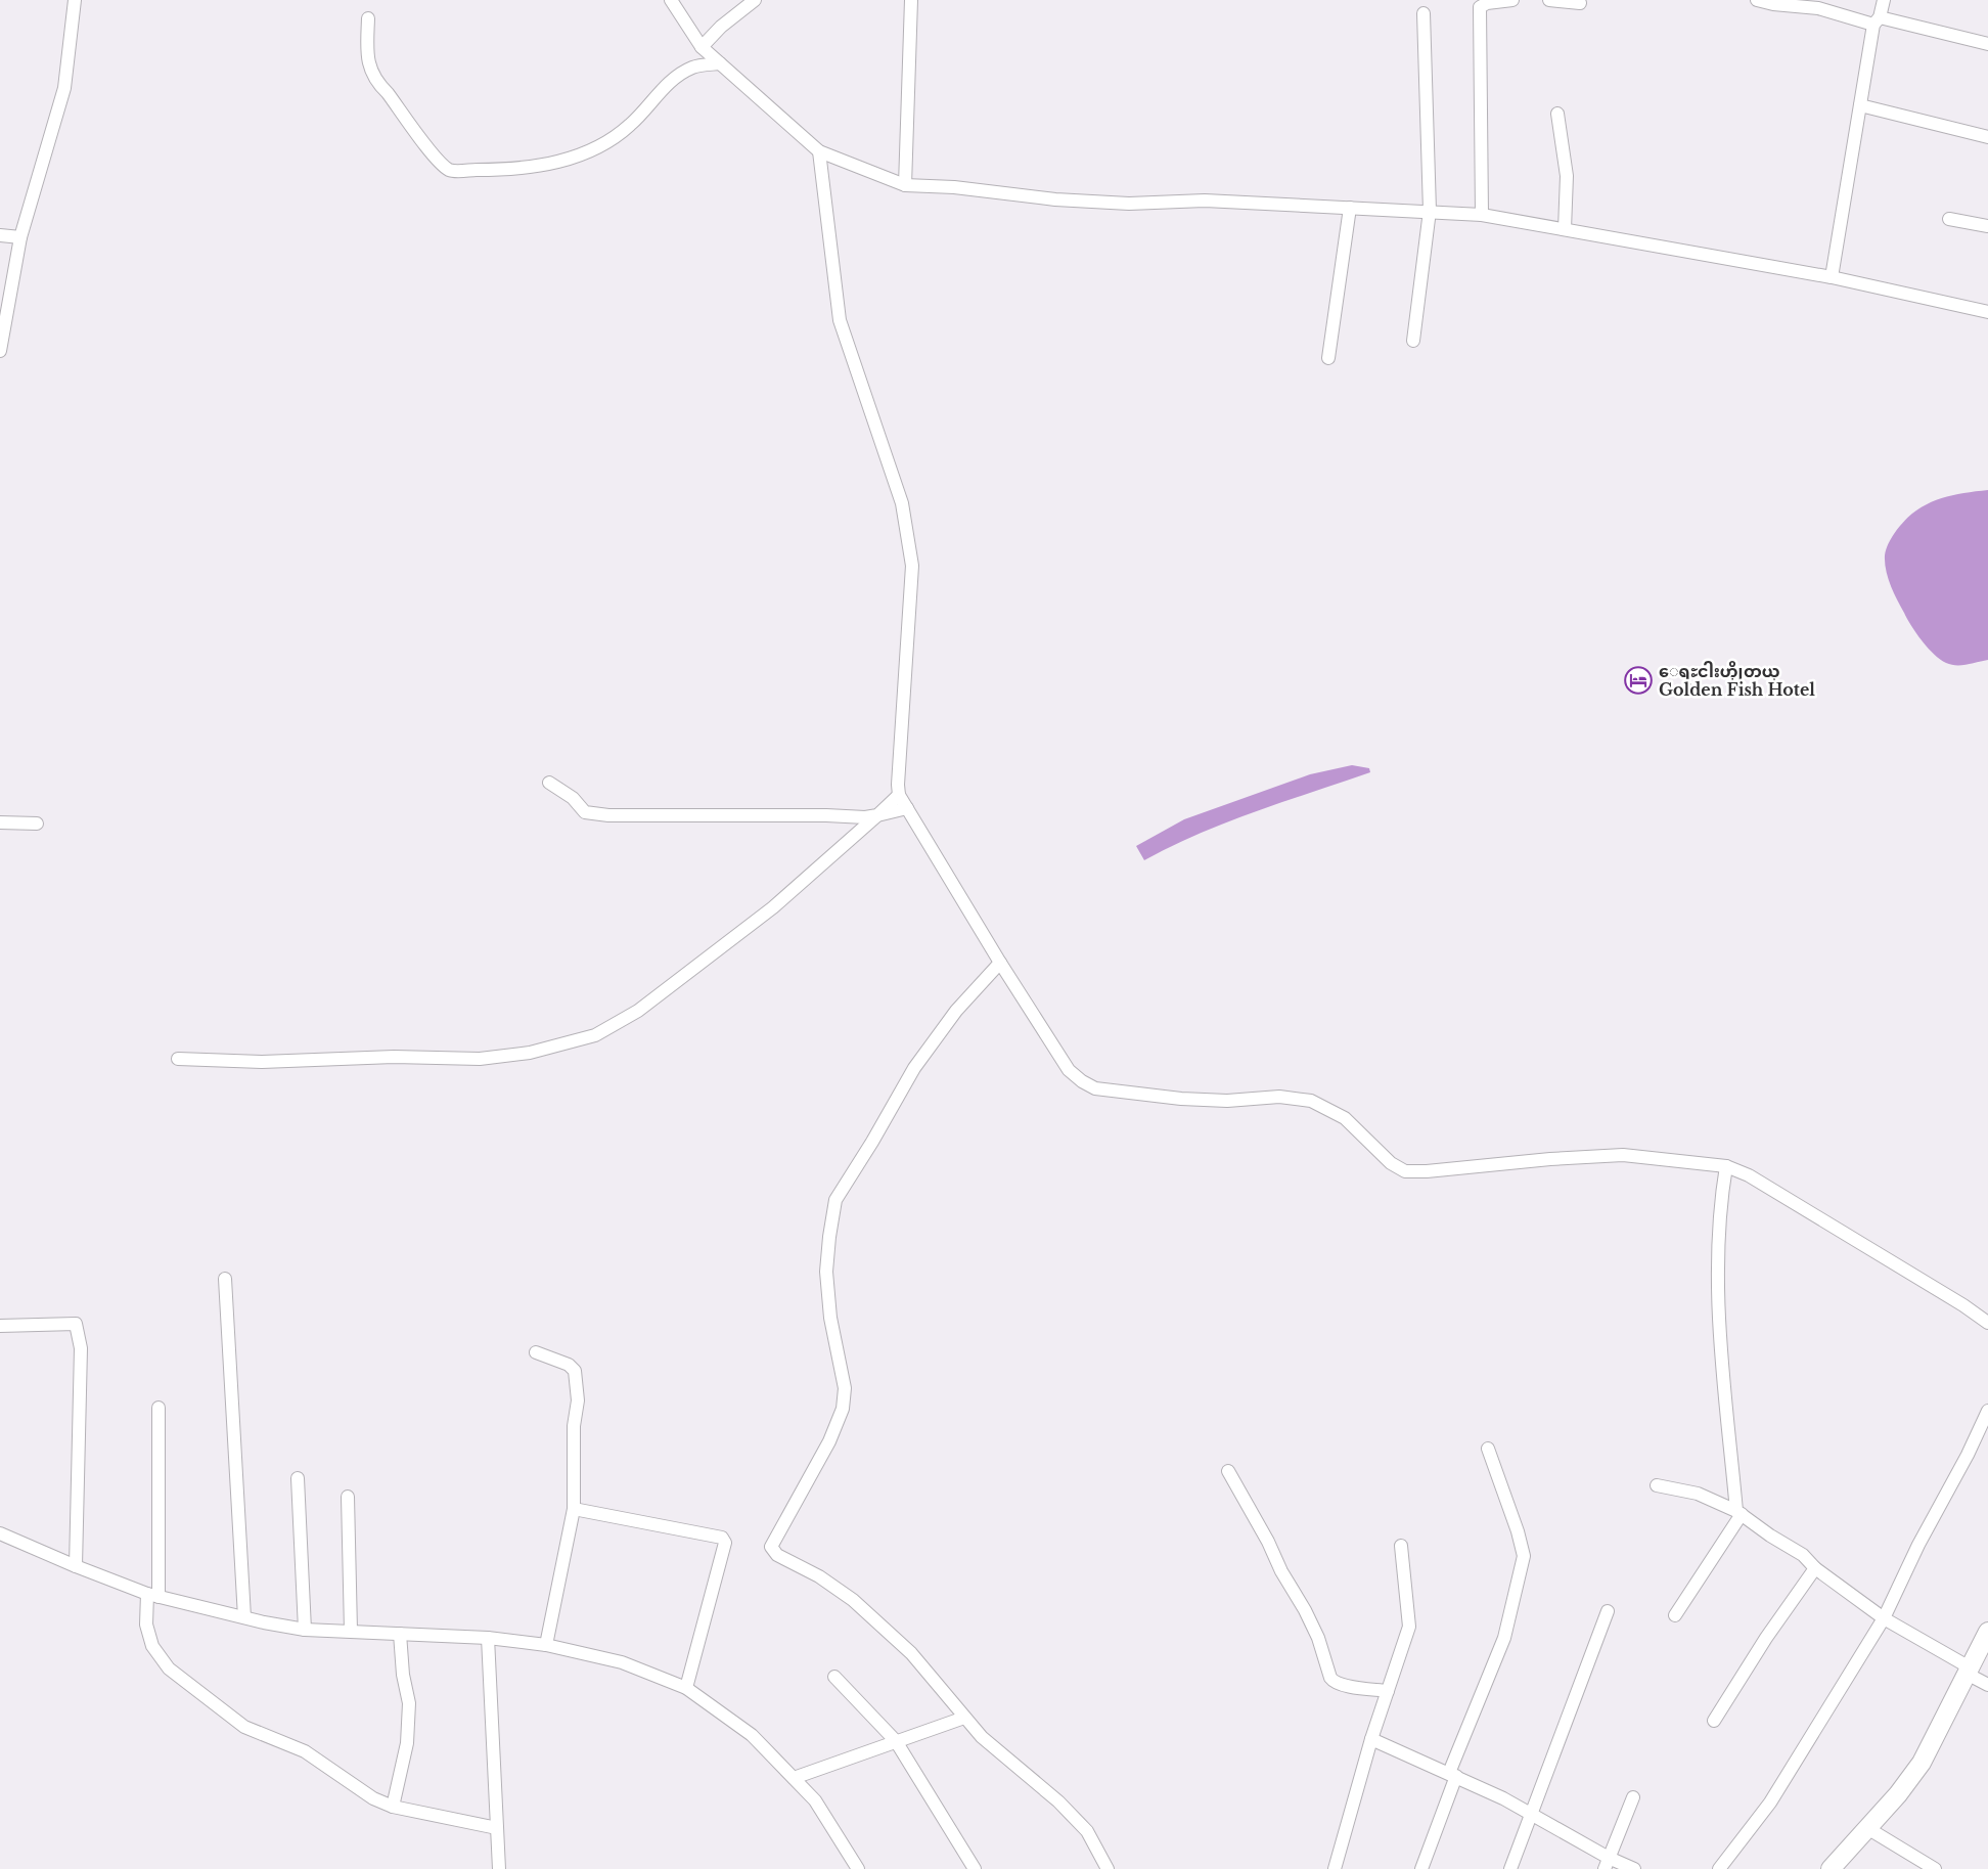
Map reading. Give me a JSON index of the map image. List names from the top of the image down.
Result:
{
  "places": {
    "hotel": ["ေရႊငါးဟိုုတယ္ Golden Fish Hotel"]
  }
}
